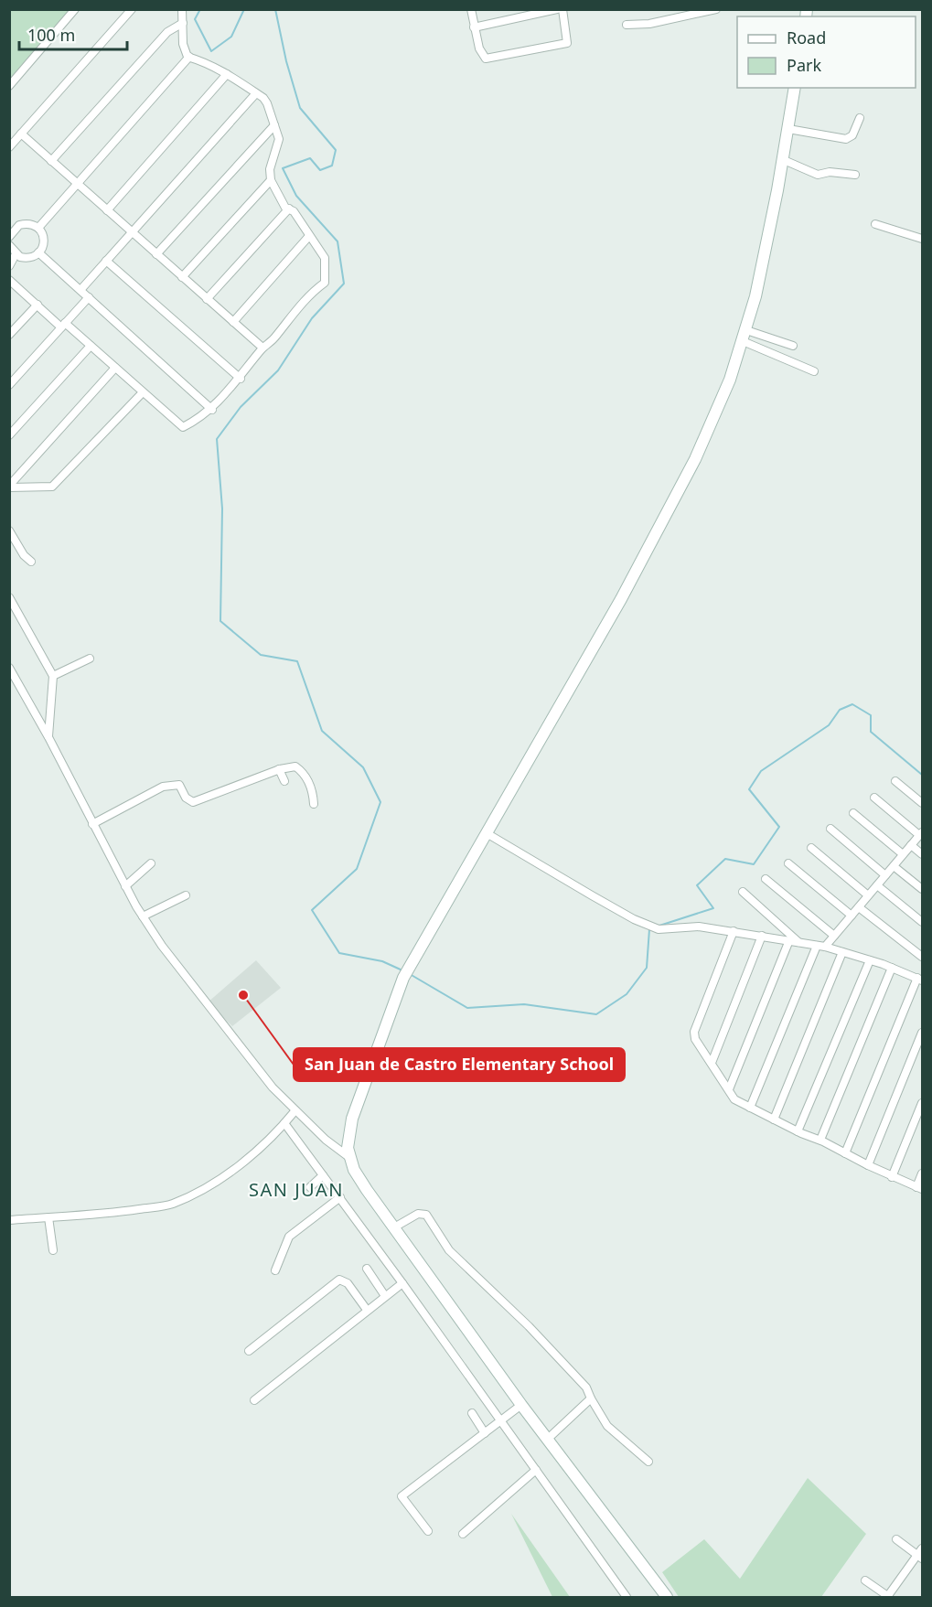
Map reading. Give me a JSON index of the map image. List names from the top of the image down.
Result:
{
  "districts": ["SAN JUAN"],
  "places": ["San Juan de Castro Elementary School"],
  "legend": ["Road", "Park"],
  "scale_bar": "100 m"
}
